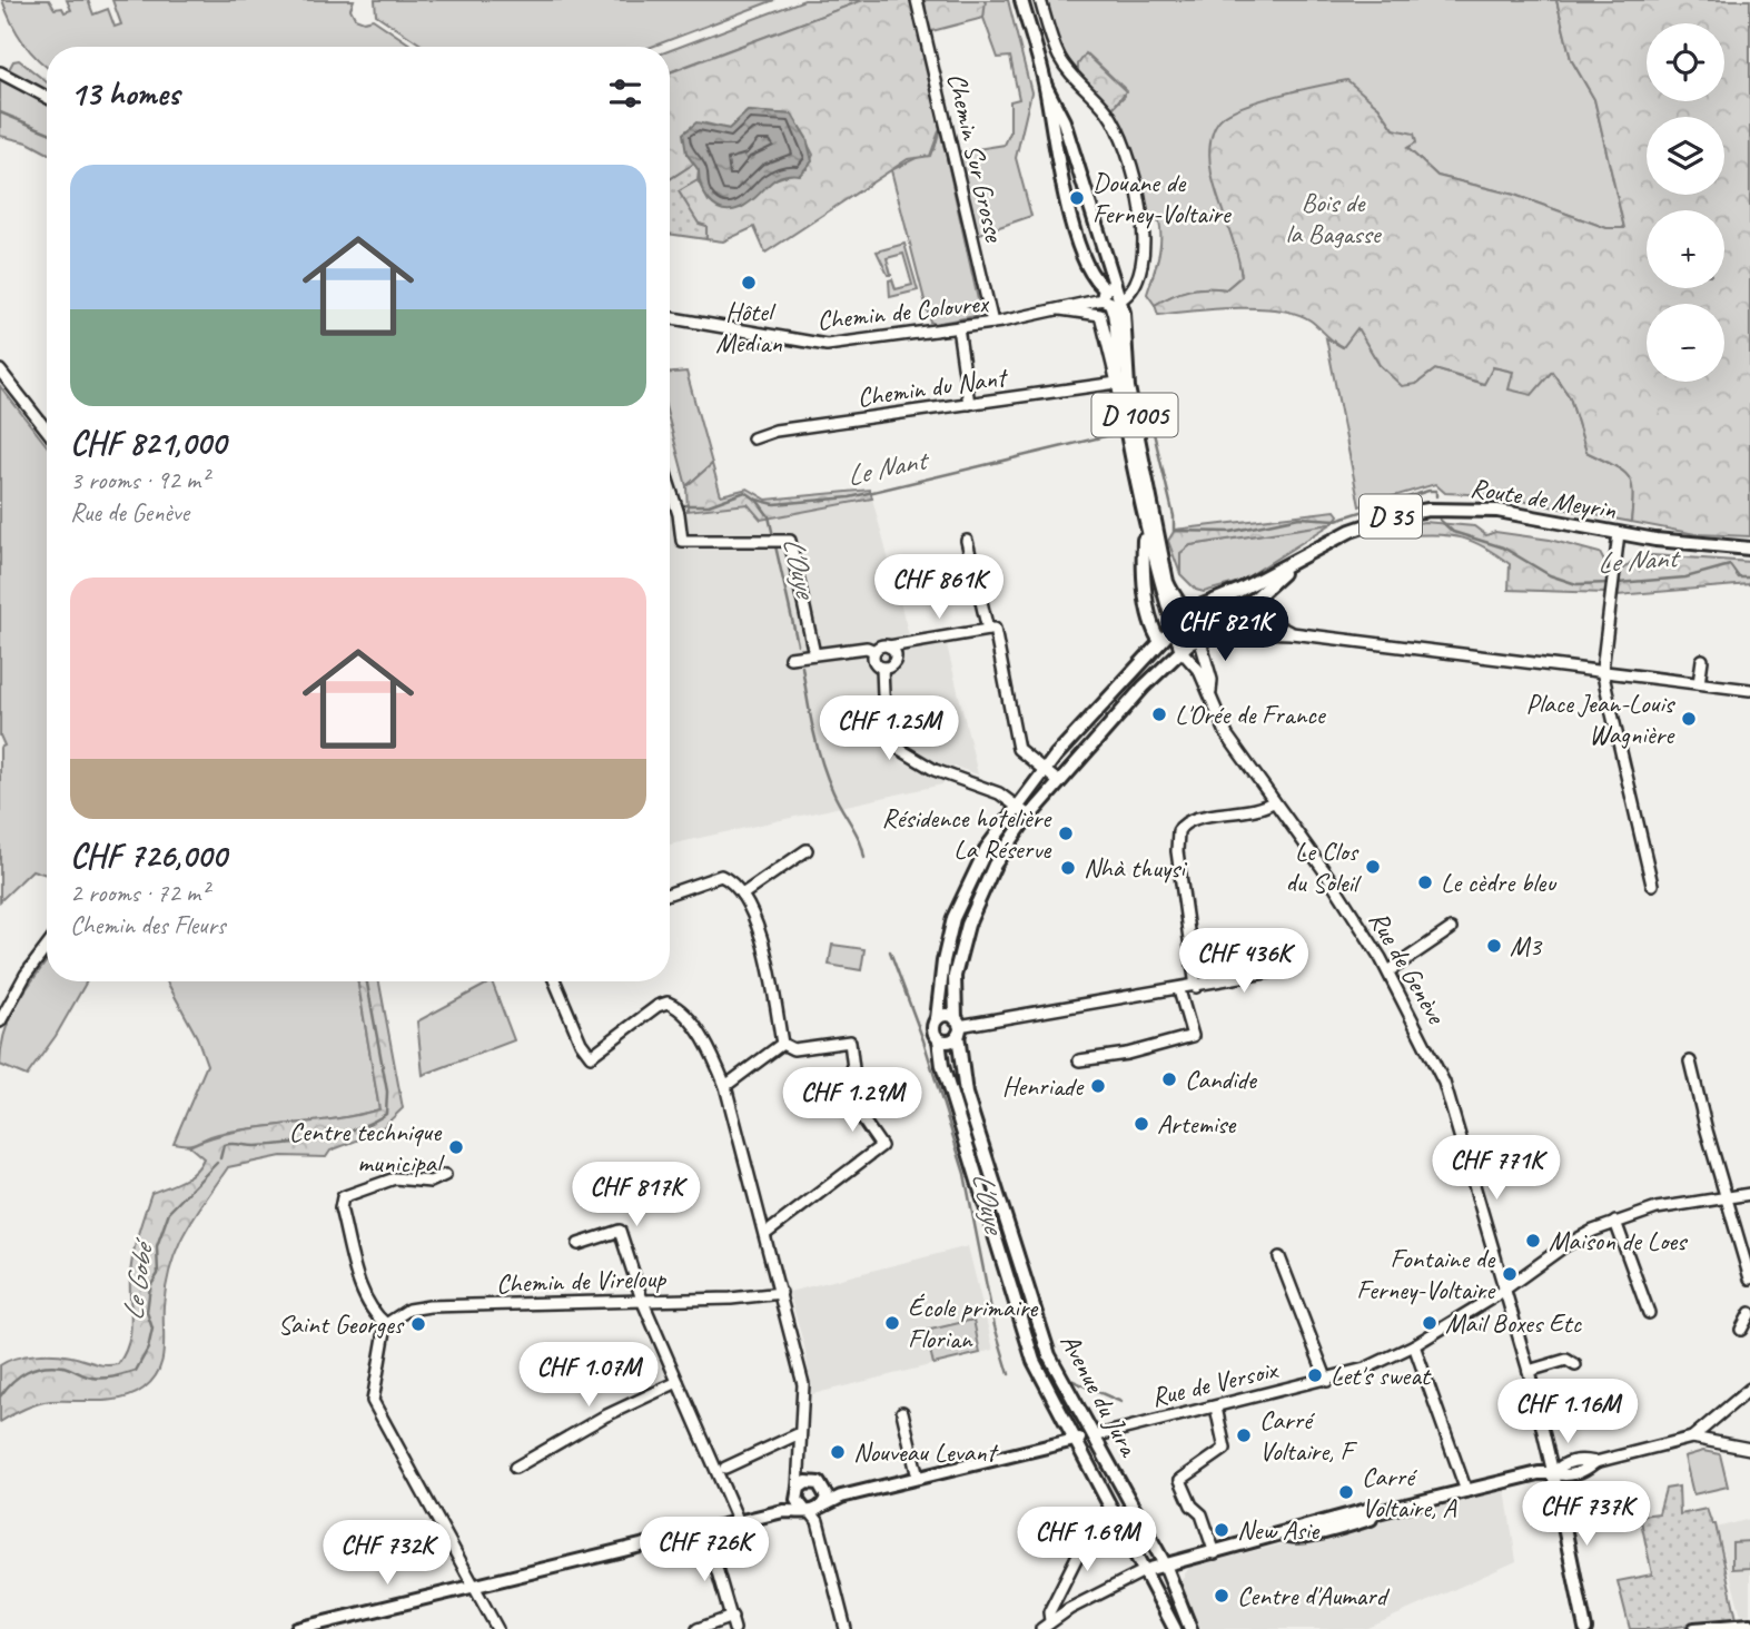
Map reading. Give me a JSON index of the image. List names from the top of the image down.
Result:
{
  "streets": {
    "main road": [
      "D 1005",
      "Route de Meyrin",
      "D 35",
      "Rue de Versoix",
      "Avenue du Jura"
    ],
    "street": [
      "Chemin Sur Grosse",
      "Chemin de Colovrex",
      "Chemin du Nant",
      "Rue de Genève",
      "Chemin de Vireloup"
    ]
  },
  "crossings": [
    ["Chemin Sur Grosse", "Chemin de Colovrex"],
    ["Chemin de Colovrex", "D 1005"],
    ["Chemin du Nant", "D 1005"],
    ["D 1005", "Route de Meyrin"],
    ["Route de Meyrin", "Rue de Genève"],
    ["Route de Meyrin", "Avenue du Jura"],
    ["Rue de Genève", "Rue de Versoix"],
    ["Rue de Genève", "Avenue du Jura"],
    ["Rue de Versoix", "Avenue du Jura"]
  ],
  "water": ["Le Nant", "L'Ouye", "Le Gobé"],
  "parks": ["Bois de la Bagasse"],
  "places": [
    "Douane de Ferney-Voltaire",
    "Hôtel Median",
    "L'Orée de France",
    "Place Jean-Louis Wagnière",
    "Résidence hotelière La Réserve",
    "Le Clos du Soleil",
    "Nhà thuysi",
    "Le cèdre bleu",
    "M3",
    "Candide",
    "Henriade",
    "Artemise",
    "Centre technique municipal",
    "Maison de Loes",
    "Fontaine de Ferney-Voltaire",
    "École primaire Florian",
    "Mail Boxes Etc",
    "Saint Georges",
    "Let's sweat",
    "Carré Voltaire, F",
    "Nouveau Levant",
    "Carré Voltaire, A",
    "New Asie",
    "Centre d'Aumard"
  ],
  "page": {
    "map_buttons": ["+", "−"],
    "heading": "13 homes",
    "list": [
      {
        "name": "CHF 821,000",
        "note": "3 rooms · 92 m² · Rue de Genève"
      },
      {
        "name": "CHF 726,000",
        "note": "2 rooms · 72 m² · Chemin des Fleurs"
      }
    ],
    "price": [
      "CHF 861K",
      "CHF 821K",
      "CHF 1.25M",
      "CHF 436K",
      "CHF 1.29M",
      "CHF 771K",
      "CHF 817K",
      "CHF 1.07M",
      "CHF 1.16M",
      "CHF 737K",
      "CHF 1.69M",
      "CHF 726K",
      "CHF 732K"
    ]
  }
}
